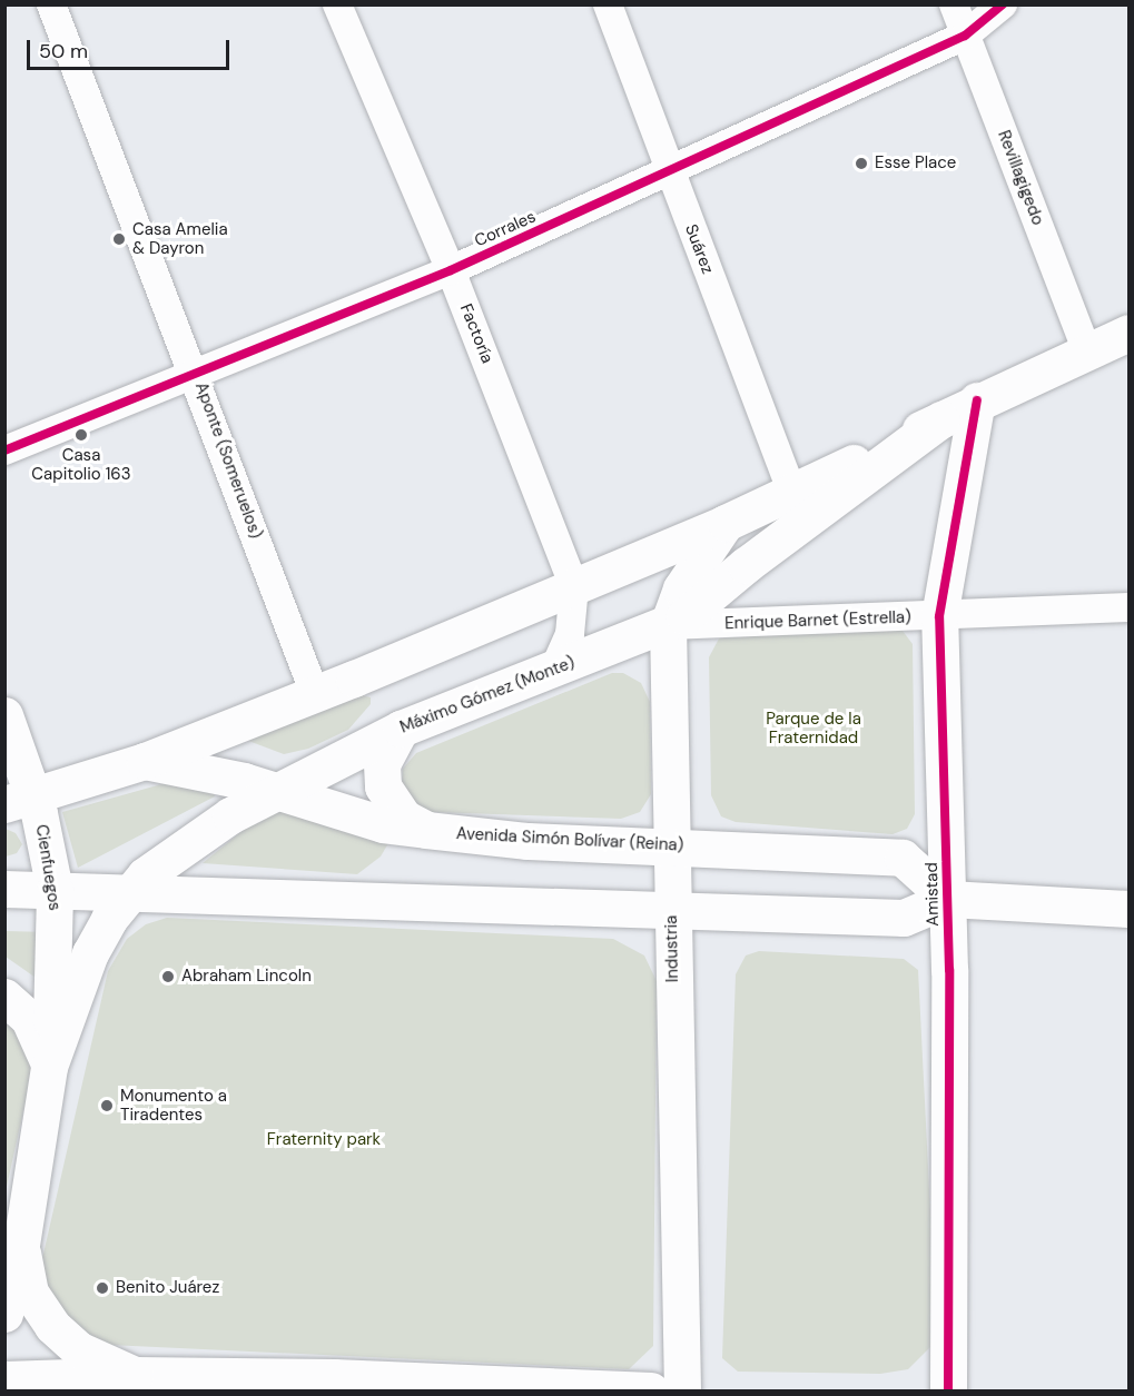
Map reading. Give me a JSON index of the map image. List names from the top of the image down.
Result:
{
  "streets": {
    "main road": [
      "Máximo Gómez (Monte)",
      "Avenida Simón Bolívar (Reina)",
      "Cienfuegos",
      "Amistad",
      "Industria"
    ],
    "street": [
      "Revillagigedo",
      "Corrales",
      "Suárez",
      "Factoría",
      "Aponte (Someruelos)",
      "Enrique Barnet (Estrella)"
    ]
  },
  "crossings": [
    ["Revillagigedo", "Corrales"],
    ["Revillagigedo", "Máximo Gómez (Monte)"],
    ["Corrales", "Suárez"],
    ["Corrales", "Factoría"],
    ["Corrales", "Aponte (Someruelos)"],
    ["Suárez", "Máximo Gómez (Monte)"],
    ["Factoría", "Máximo Gómez (Monte)"],
    ["Aponte (Someruelos)", "Máximo Gómez (Monte)"],
    ["Enrique Barnet (Estrella)", "Máximo Gómez (Monte)"],
    ["Enrique Barnet (Estrella)", "Amistad"],
    ["Enrique Barnet (Estrella)", "Industria"],
    ["Máximo Gómez (Monte)", "Avenida Simón Bolívar (Reina)"],
    ["Máximo Gómez (Monte)", "Cienfuegos"],
    ["Máximo Gómez (Monte)", "Amistad"],
    ["Máximo Gómez (Monte)", "Industria"],
    ["Avenida Simón Bolívar (Reina)", "Amistad"],
    ["Avenida Simón Bolívar (Reina)", "Industria"]
  ],
  "parks": ["Parque de la Fraternidad", "Fraternity park"],
  "places": [
    "Esse Place",
    "Casa Amelia & Dayron",
    "Casa Capitolio 163",
    "Abraham Lincoln",
    "Monumento a Tiradentes",
    "Benito Juárez"
  ],
  "scale_bar": "50 m"
}
